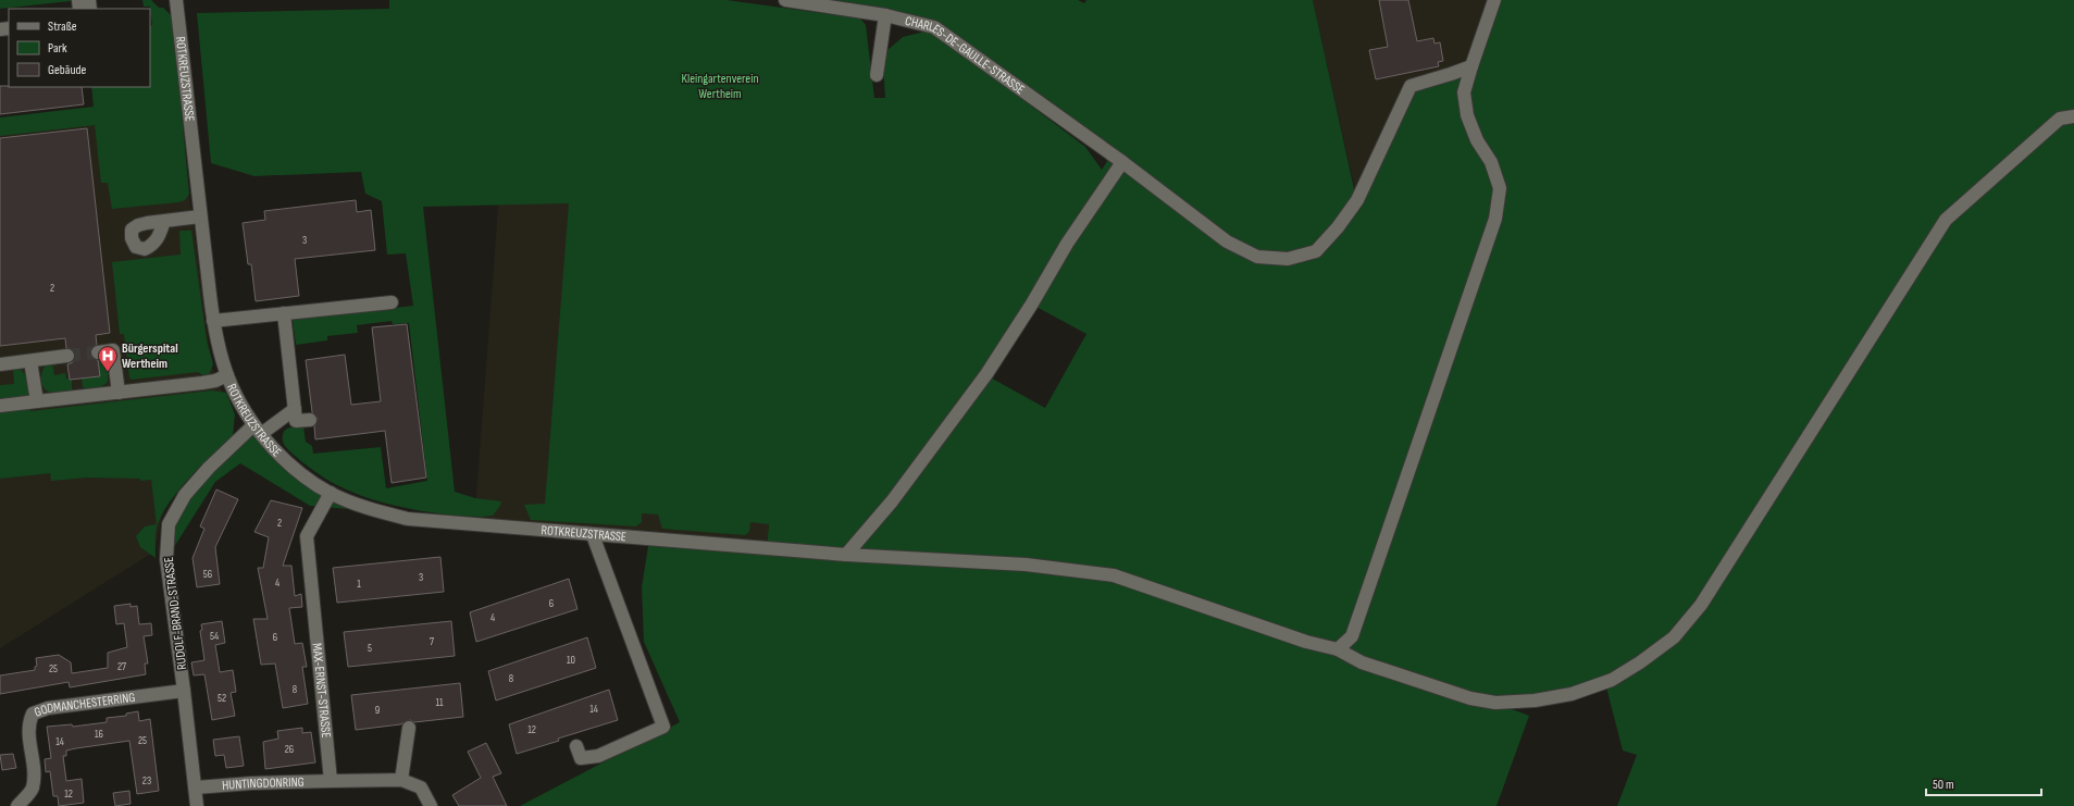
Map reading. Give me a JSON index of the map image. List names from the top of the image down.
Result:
{
  "streets": {
    "street": [
      "CHARLES-DE-GAULLE-STRASSE",
      "ROTKREUZSTRASSE",
      "RUDOLF-BRAND-STRASSE",
      "MAX-ERNST-STRASSE",
      "GODMANCHESTERRING",
      "HUNTINGDONRING"
    ]
  },
  "crossings": [
    ["ROTKREUZSTRASSE", "RUDOLF-BRAND-STRASSE"],
    ["ROTKREUZSTRASSE", "MAX-ERNST-STRASSE"],
    ["RUDOLF-BRAND-STRASSE", "GODMANCHESTERRING"],
    ["RUDOLF-BRAND-STRASSE", "HUNTINGDONRING"],
    ["MAX-ERNST-STRASSE", "HUNTINGDONRING"]
  ],
  "parks": ["Kleingartenverein Wertheim"],
  "places": {
    "hospital": ["Bürgerspital Wertheim"]
  },
  "house_numbers": [
    "3",
    "2",
    "2",
    "56",
    "3",
    "4",
    "1",
    "6",
    "4",
    "54",
    "6",
    "7",
    "5",
    "10",
    "27",
    "25",
    "8",
    "8",
    "52",
    "11",
    "14",
    "9",
    "12",
    "16",
    "25",
    "14",
    "26",
    "23",
    "12"
  ],
  "legend": ["Straße", "Park", "Gebäude"],
  "scale_bar": "50 m"
}
